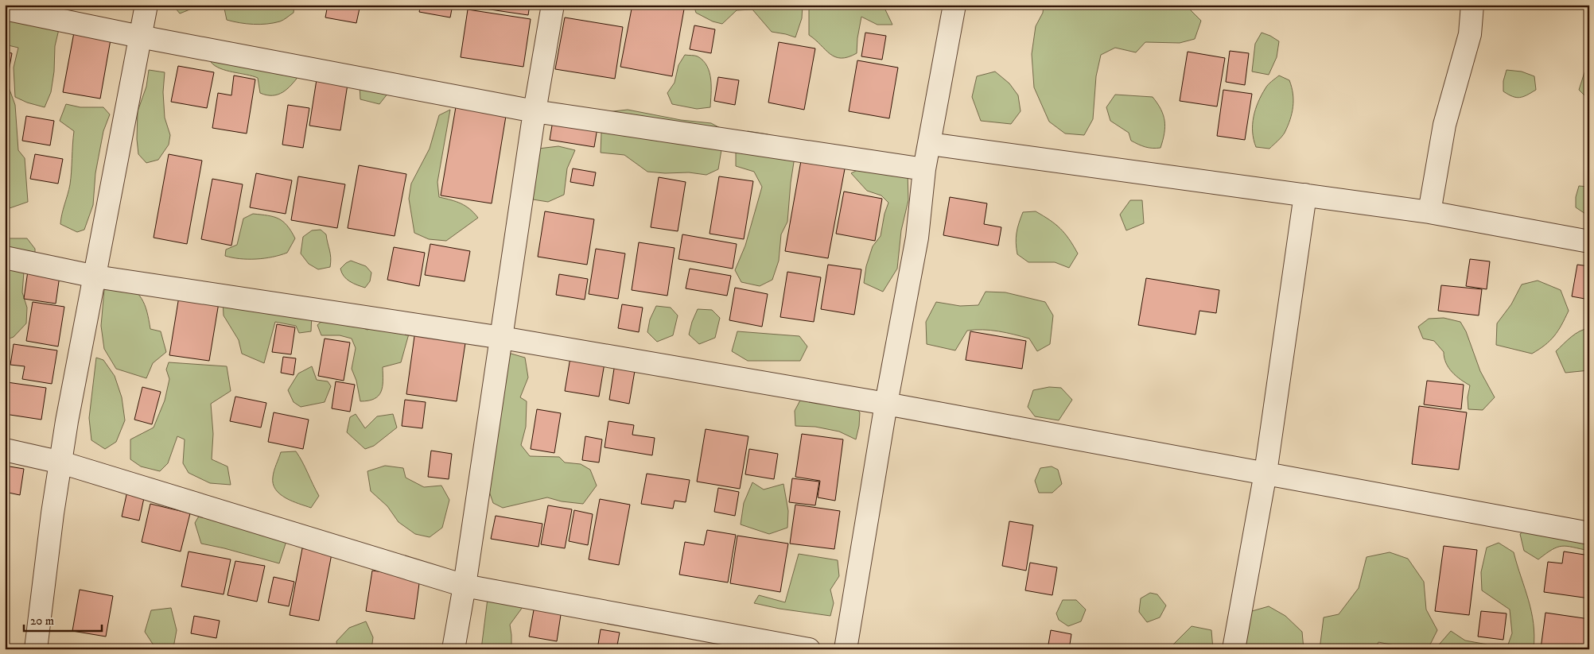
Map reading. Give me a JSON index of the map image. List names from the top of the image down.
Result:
{
  "scale_bar": "20 m"
}
